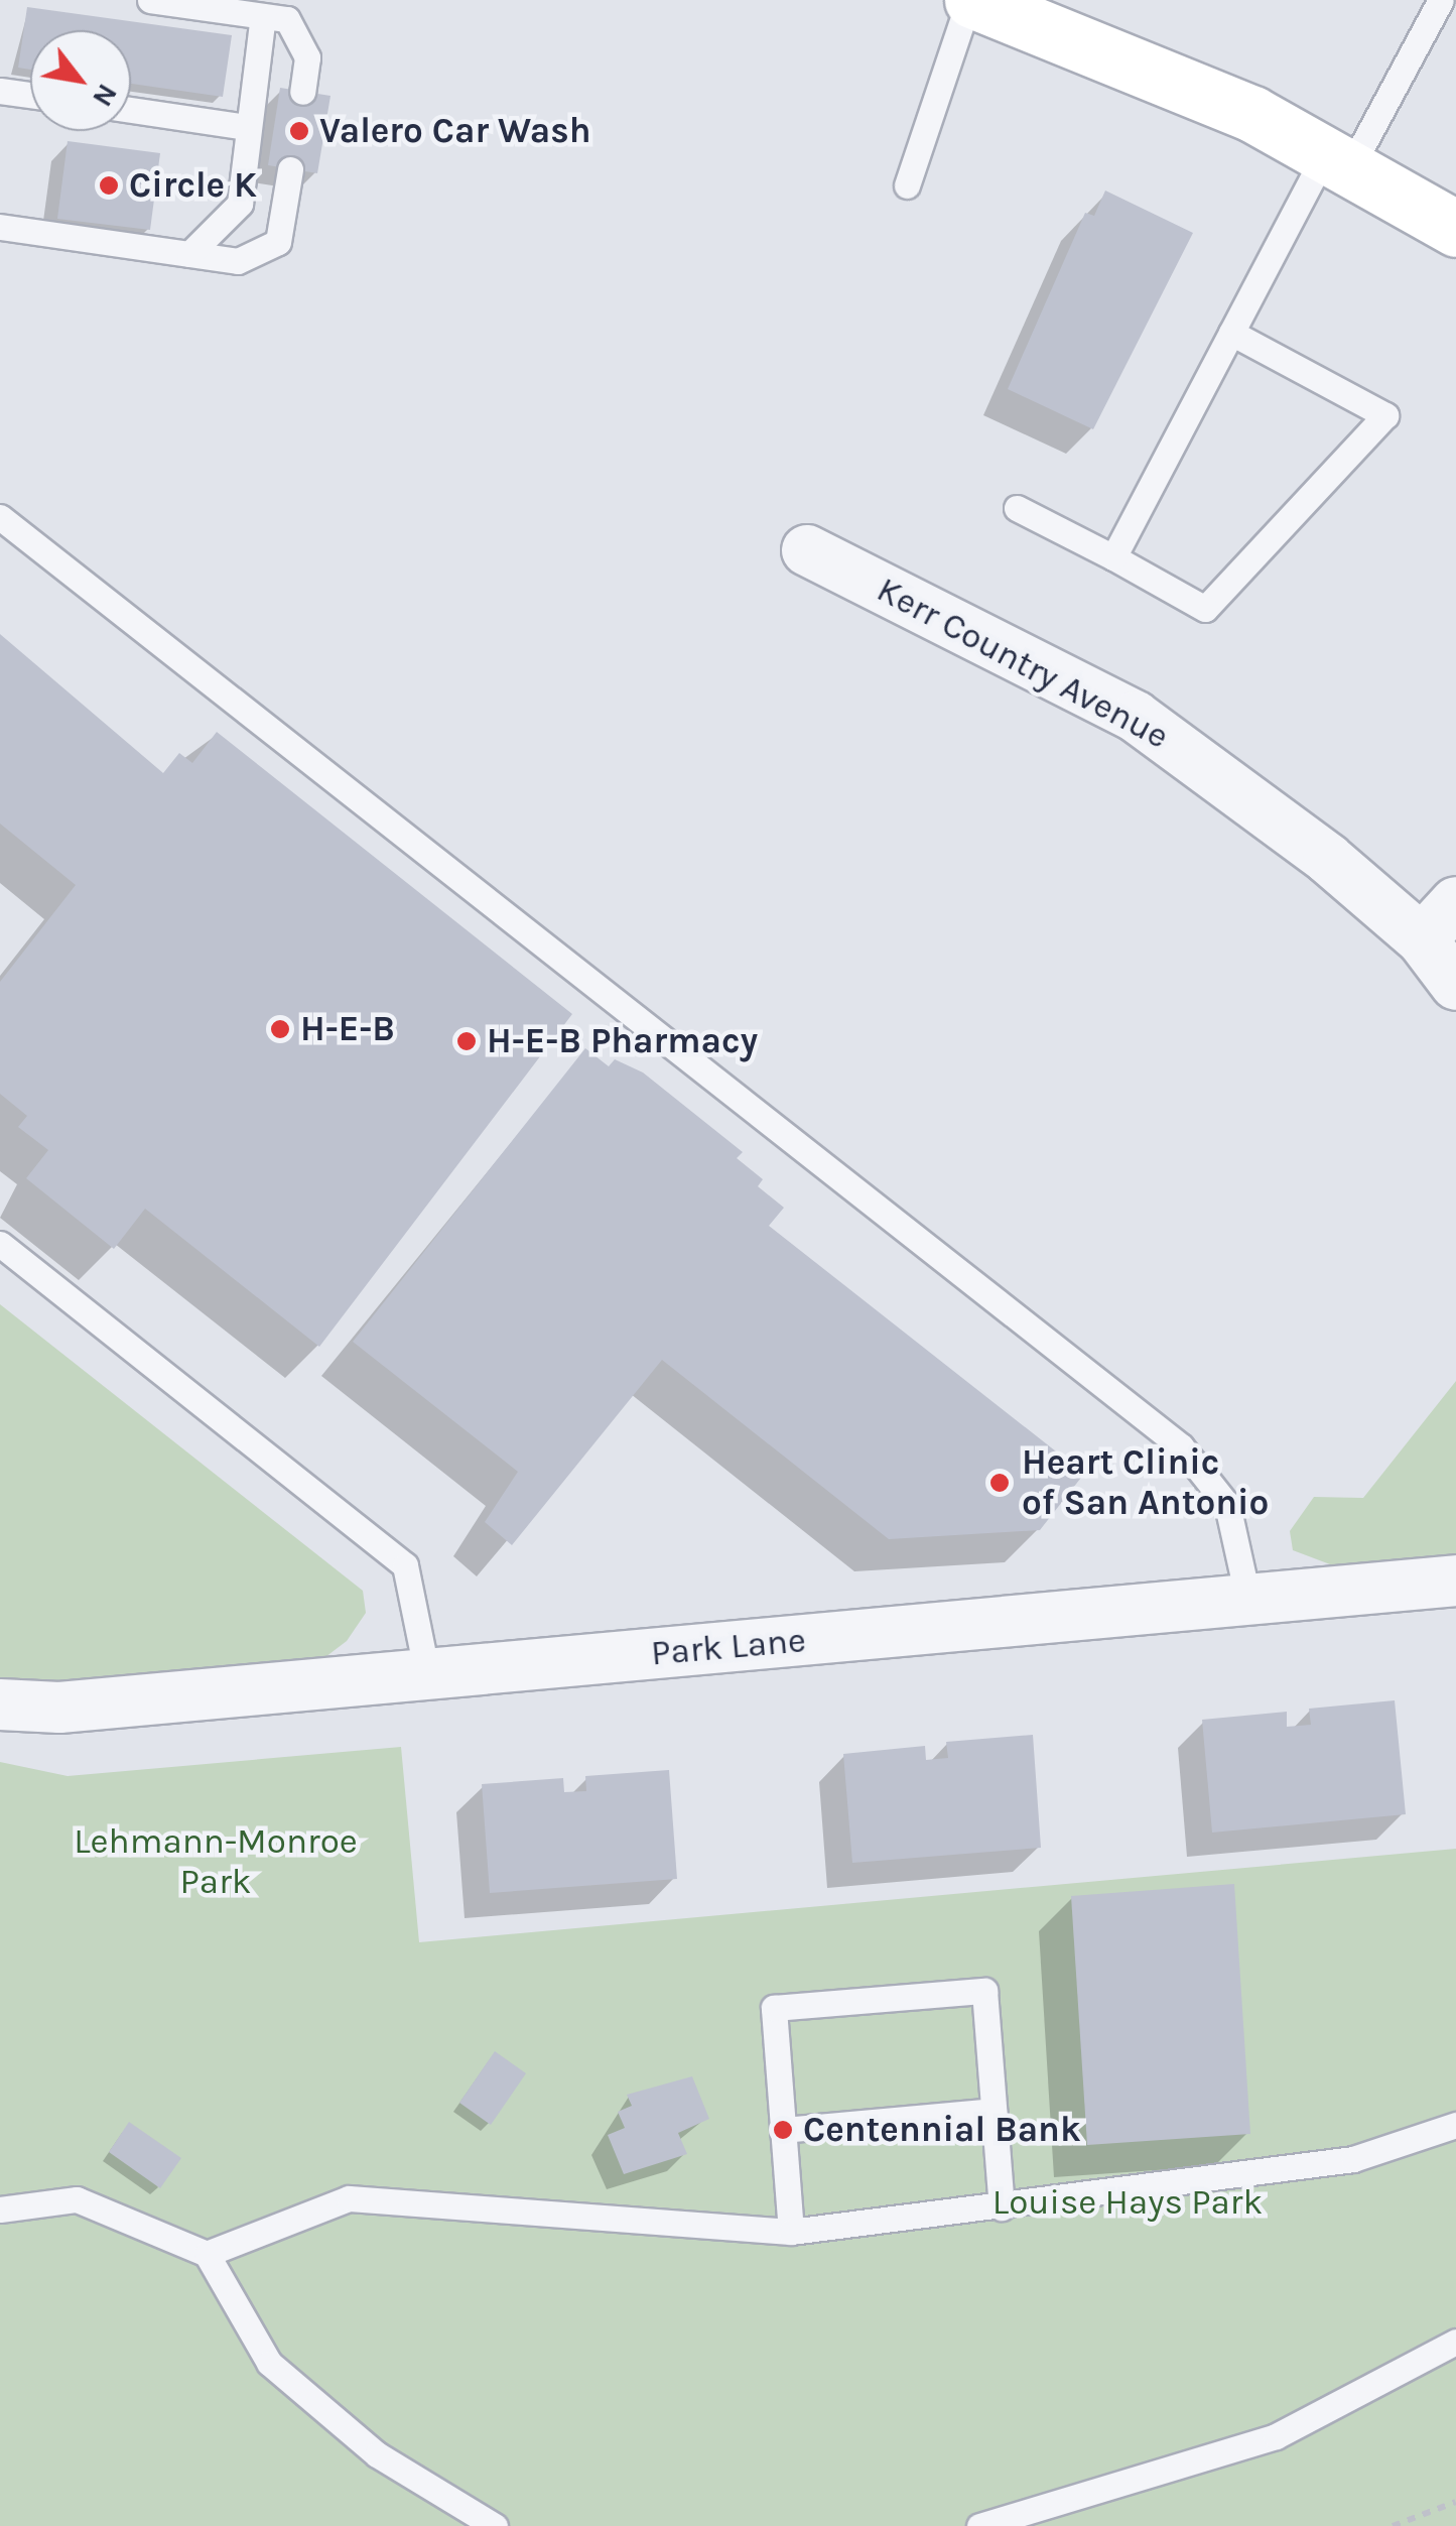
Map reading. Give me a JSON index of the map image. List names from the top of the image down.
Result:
{
  "streets": {
    "street": ["Kerr Country Avenue", "Park Lane"]
  },
  "parks": ["Lehmann-Monroe Park", "Louise Hays Park"],
  "places": [
    "Valero Car Wash",
    "Circle K",
    "H-E-B",
    "H-E-B Pharmacy",
    "Heart Clinic of San Antonio",
    "Centennial Bank"
  ],
  "north": "bottom right"
}
